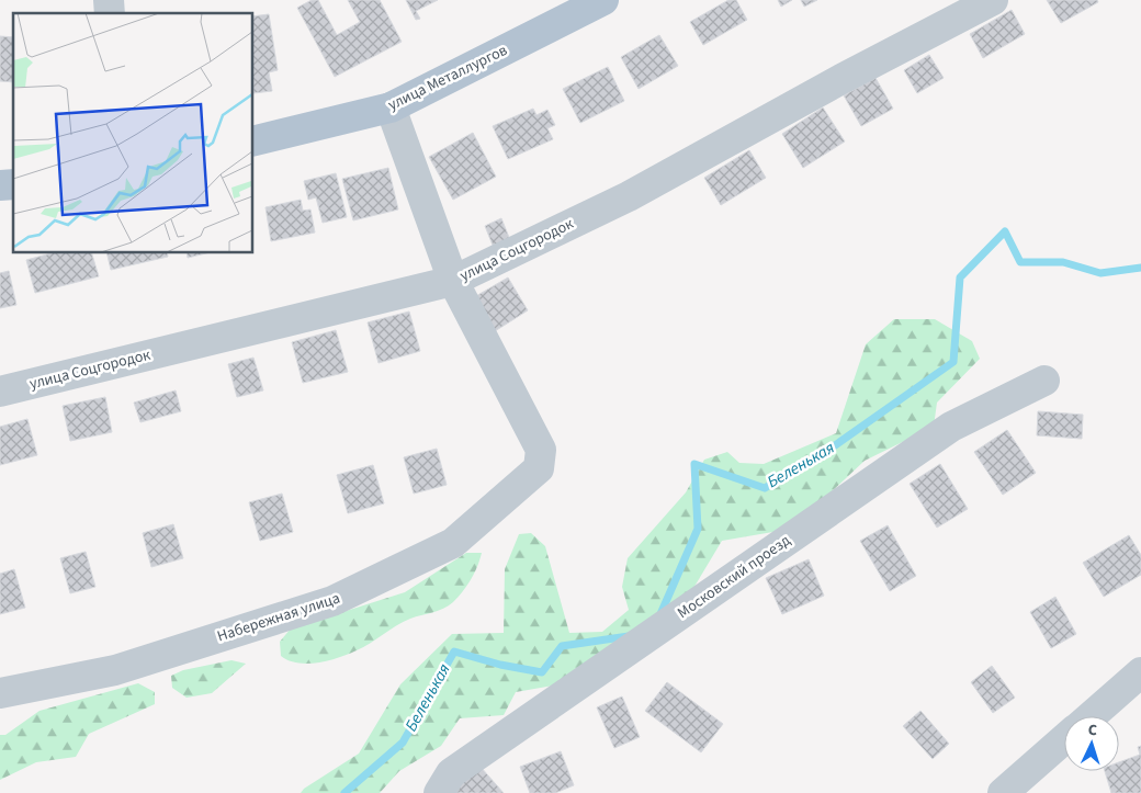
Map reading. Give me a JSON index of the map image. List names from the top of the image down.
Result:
{
  "streets": {
    "main road": ["улица Металлургов"],
    "street": ["улица Соцгородок", "Московский проезд", "Набережная улица"]
  },
  "crossings": [
    ["улица Соцгородок", "Набережная улица"]
  ],
  "water": ["Беленькая"],
  "north": "top"
}
